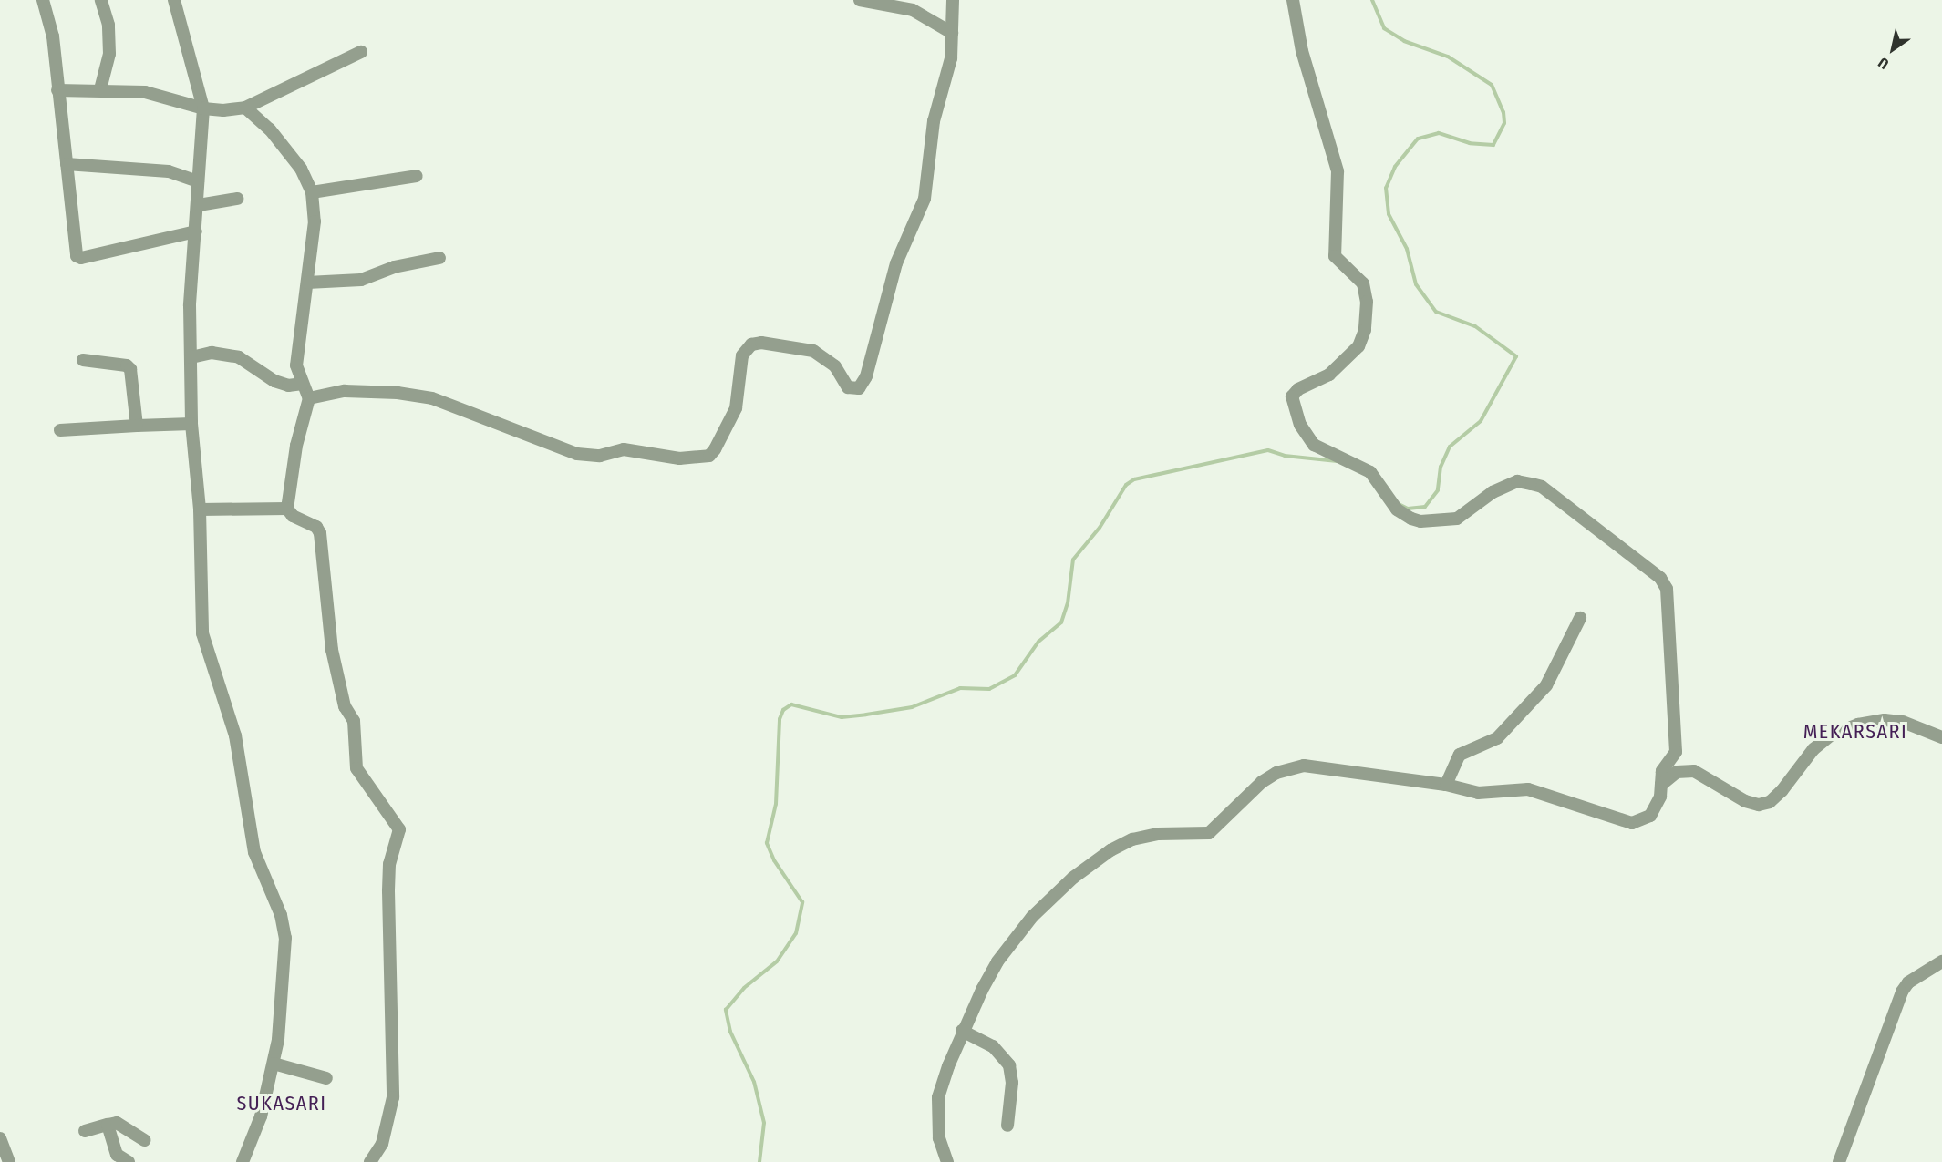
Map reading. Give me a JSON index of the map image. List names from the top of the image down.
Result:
{
  "districts": ["MEKARSARI", "SUKASARI"],
  "north": "bottom left"
}
